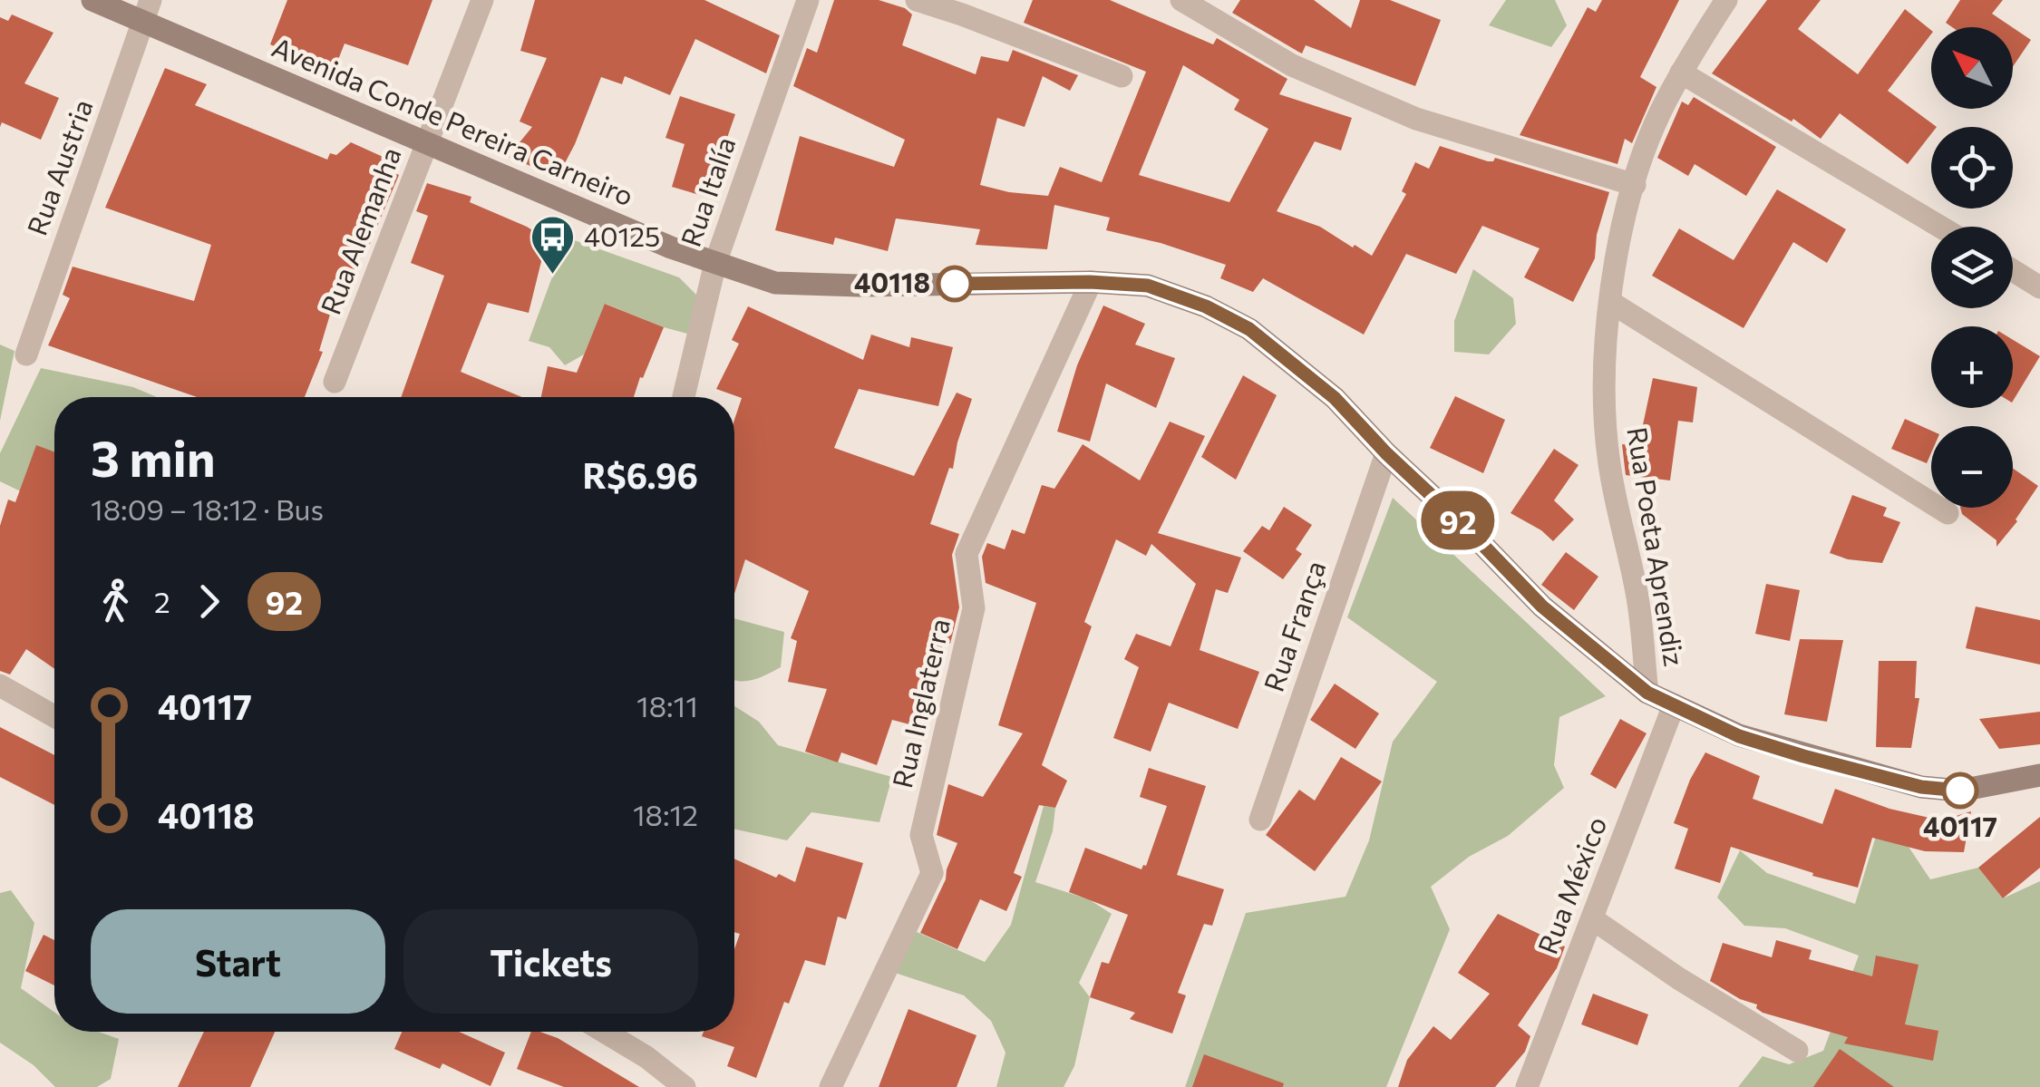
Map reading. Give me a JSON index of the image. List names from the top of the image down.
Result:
{
  "streets": {
    "main road": ["Avenida Conde Pereira Carneiro"],
    "street": [
      "Rua Austria",
      "Rua Italía",
      "Rua Alemanha",
      "Rua Poeta Aprendiz",
      "Rua França",
      "Rua Inglaterra",
      "Rua México"
    ]
  },
  "crossings": [
    ["Avenida Conde Pereira Carneiro", "Rua Austria"],
    ["Avenida Conde Pereira Carneiro", "Rua Italía"],
    ["Avenida Conde Pereira Carneiro", "Rua Alemanha"],
    ["Avenida Conde Pereira Carneiro", "Rua Poeta Aprendiz"],
    ["Avenida Conde Pereira Carneiro", "Rua França"],
    ["Avenida Conde Pereira Carneiro", "Rua Inglaterra"],
    ["Avenida Conde Pereira Carneiro", "Rua México"]
  ],
  "places": {
    "bus stop": ["40125"],
    "other": ["40118", "40117"]
  },
  "lines": ["bus line 92"],
  "north": "top left",
  "page": {
    "on_map": "92",
    "map_buttons": ["+", "−"],
    "heading": ["3 min", "18:09 – 18:12 · Bus", "R$6.96"],
    "legs": ["2", "92"],
    "list": [
      {
        "name": "40117",
        "value": "18:11"
      },
      {
        "name": "40118",
        "value": "18:12"
      }
    ],
    "buttons": ["Start", "Tickets"]
  }
}
